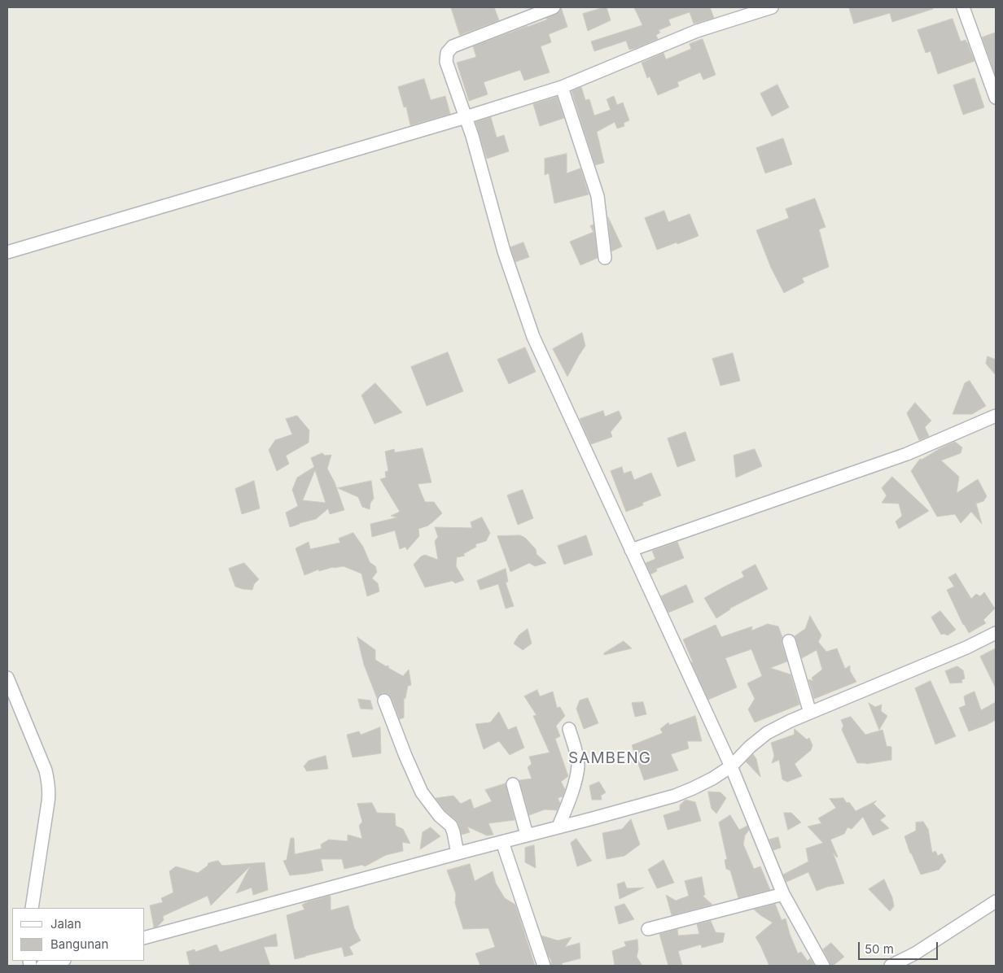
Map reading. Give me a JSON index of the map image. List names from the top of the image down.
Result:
{
  "districts": ["SAMBENG"],
  "legend": ["Jalan", "Bangunan"],
  "scale_bar": "50 m"
}
